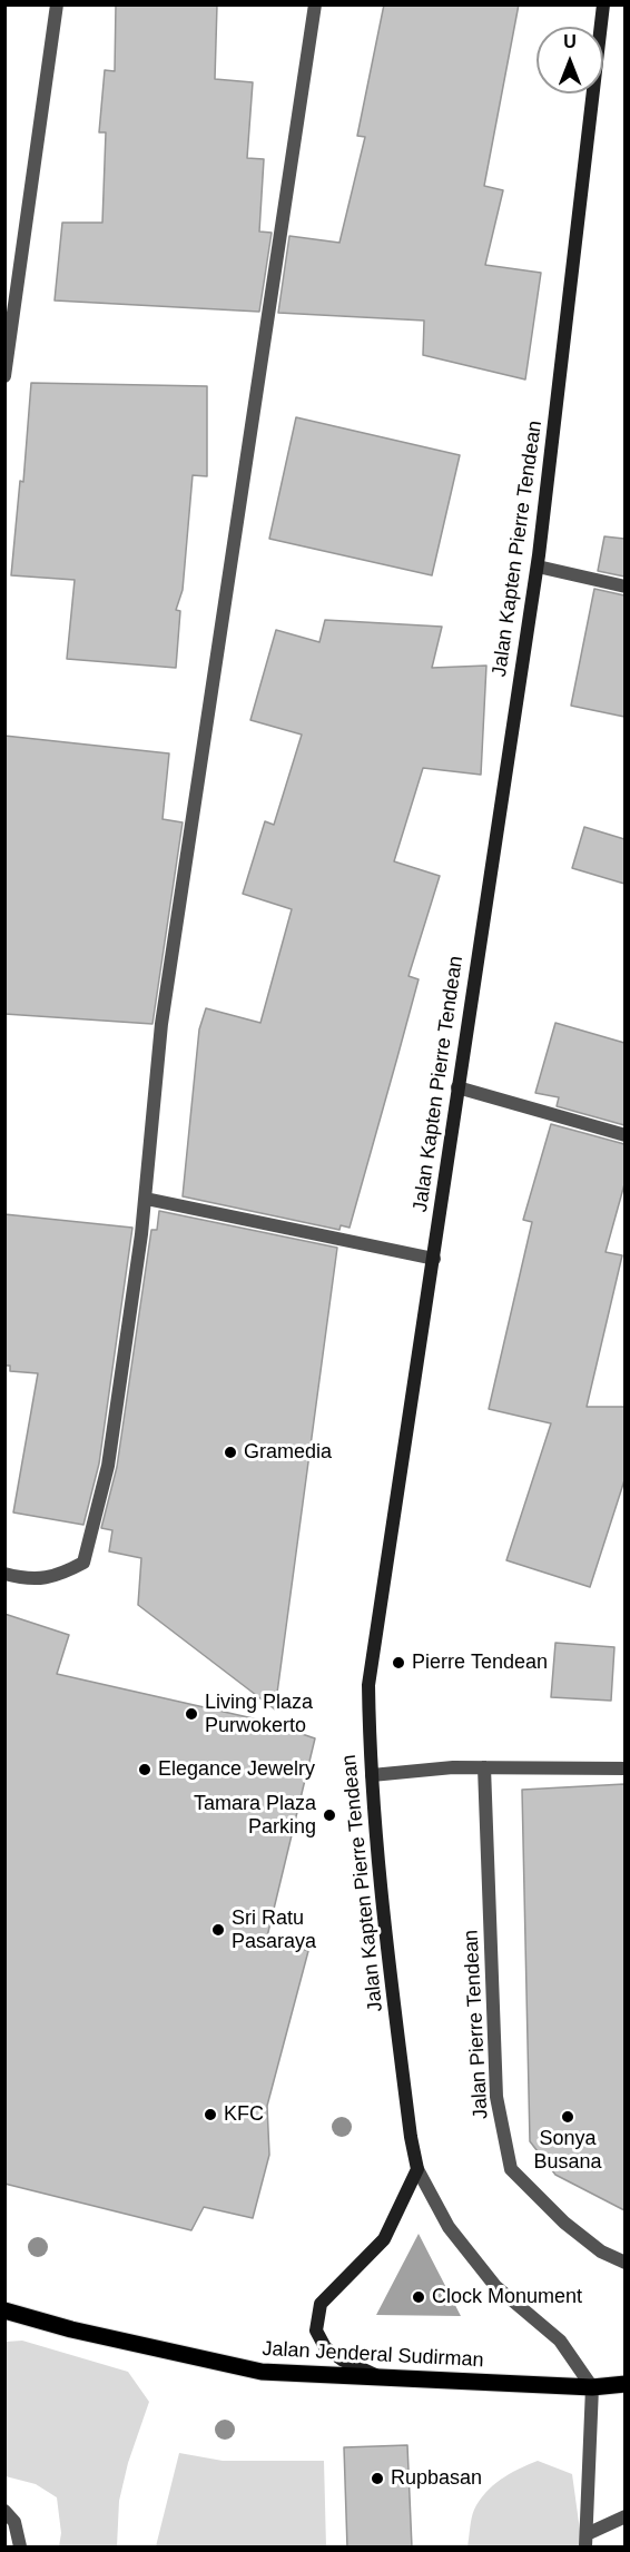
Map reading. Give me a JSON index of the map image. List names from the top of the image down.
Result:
{
  "streets": {
    "main road": ["Jalan Kapten Pierre Tendean", "Jalan Jenderal Sudirman"],
    "street": ["Jalan Pierre Tendean"]
  },
  "places": [
    "Gramedia",
    "Pierre Tendean",
    "Living Plaza Purwokerto",
    "Elegance Jewelry",
    "Tamara Plaza Parking",
    "Sri Ratu Pasaraya",
    "KFC",
    "Sonya Busana",
    "Clock Monument",
    "Rupbasan"
  ],
  "north": "top"
}
